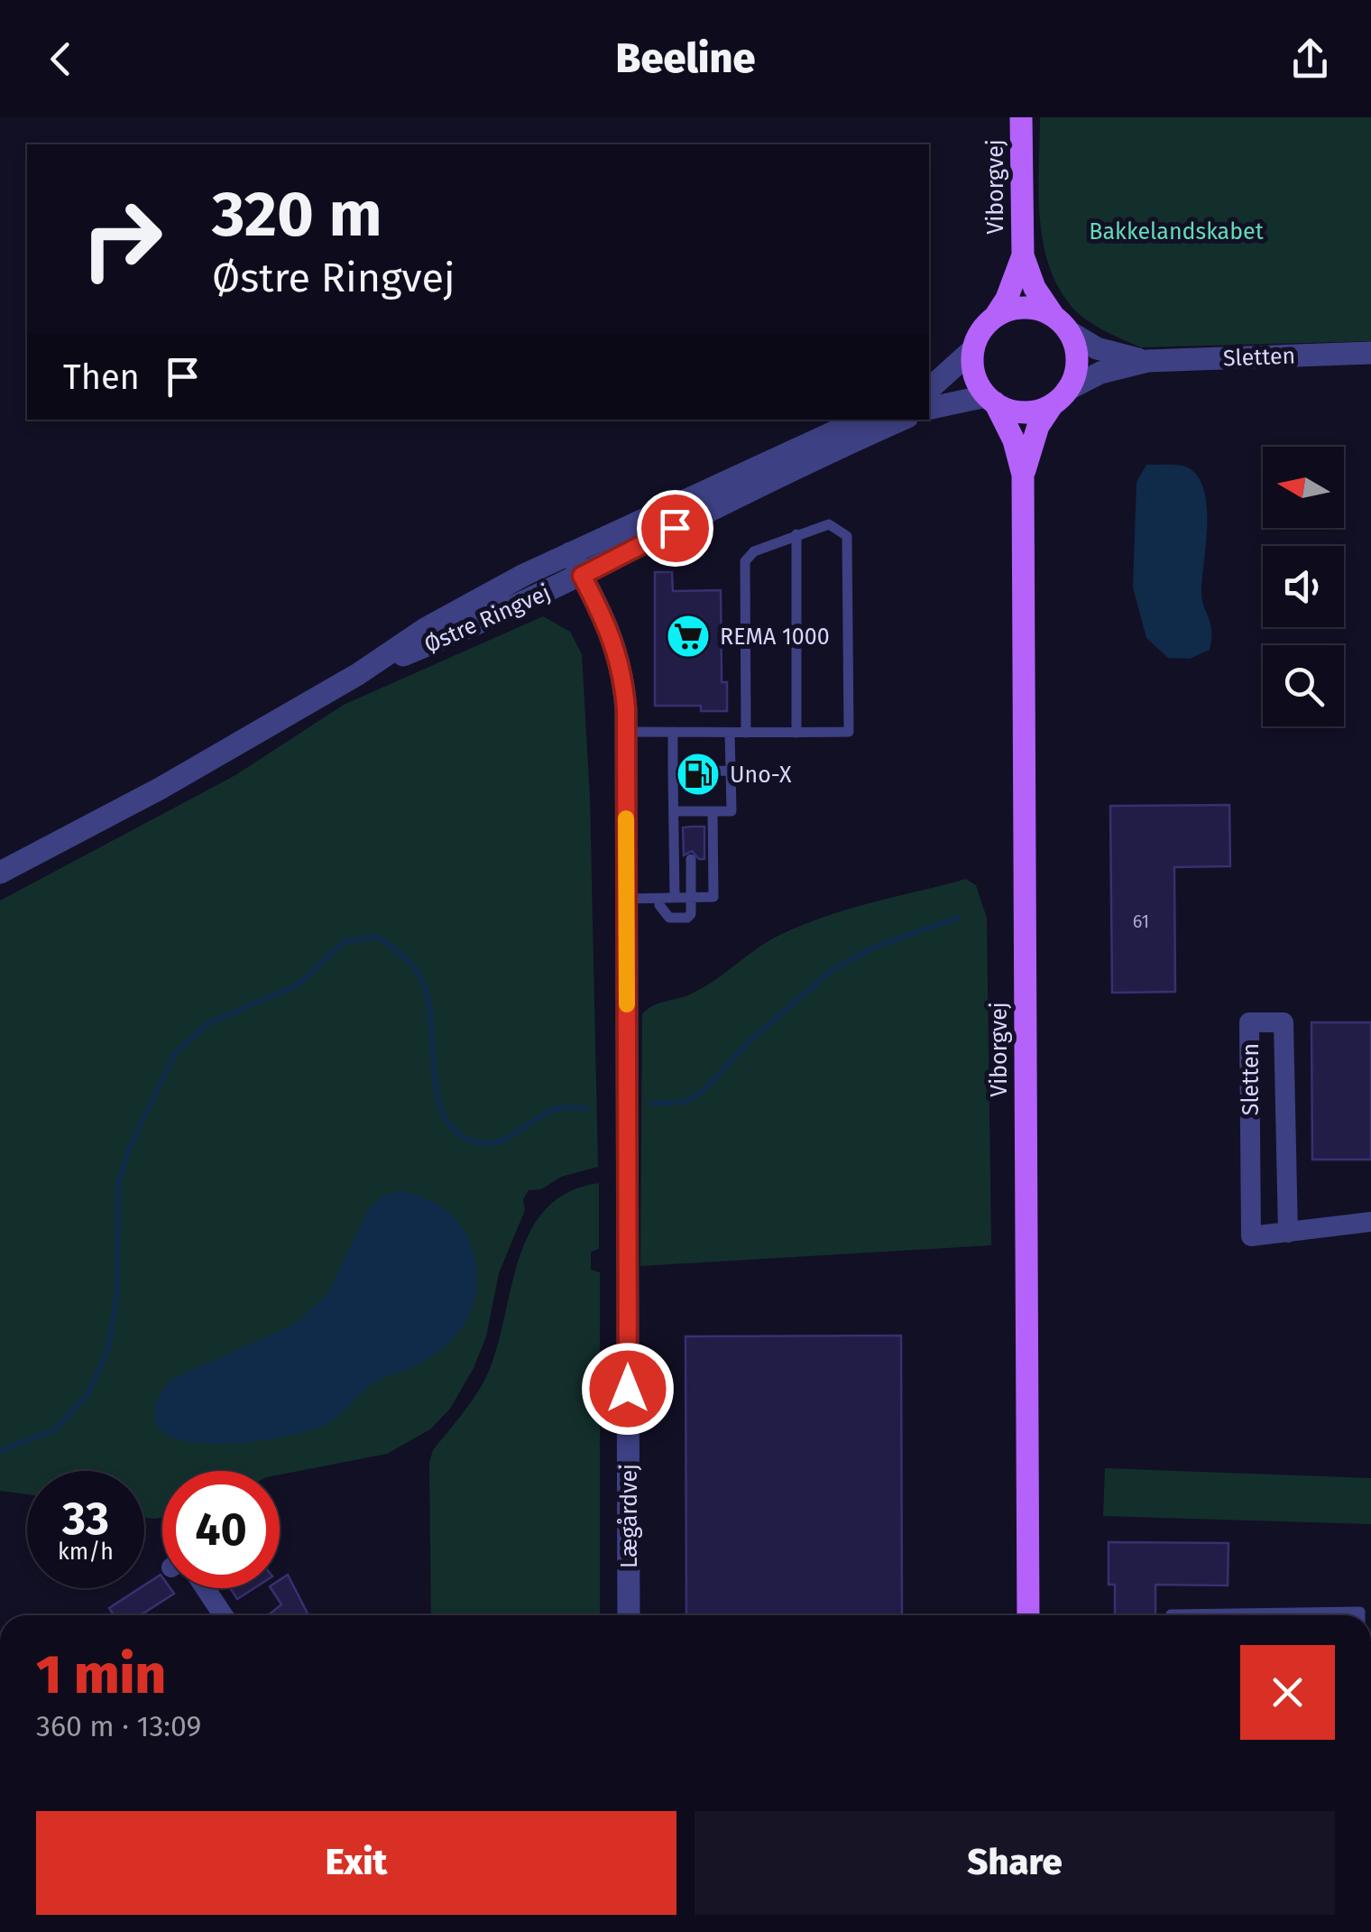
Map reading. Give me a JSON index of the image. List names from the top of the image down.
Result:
{
  "streets": {
    "main road": ["Viborgvej"],
    "street": ["Sletten", "Østre Ringvej", "Lægårdvej"]
  },
  "crossings": [
    ["Viborgvej", "Sletten"],
    ["Østre Ringvej", "Lægårdvej"]
  ],
  "parks": ["Bakkelandskabet"],
  "places": {
    "supermarket": ["REMA 1000"],
    "fuel station": ["Uno-X"]
  },
  "house_numbers": ["61"],
  "north": "left",
  "page": {
    "header": "Beeline",
    "turn": ["320 m", "Østre Ringvej"],
    "then": "Then",
    "speed": "33 km/h",
    "limit": "40",
    "heading": ["1 min", "360 m · 13:09"],
    "buttons": ["Exit", "Share"]
  }
}
